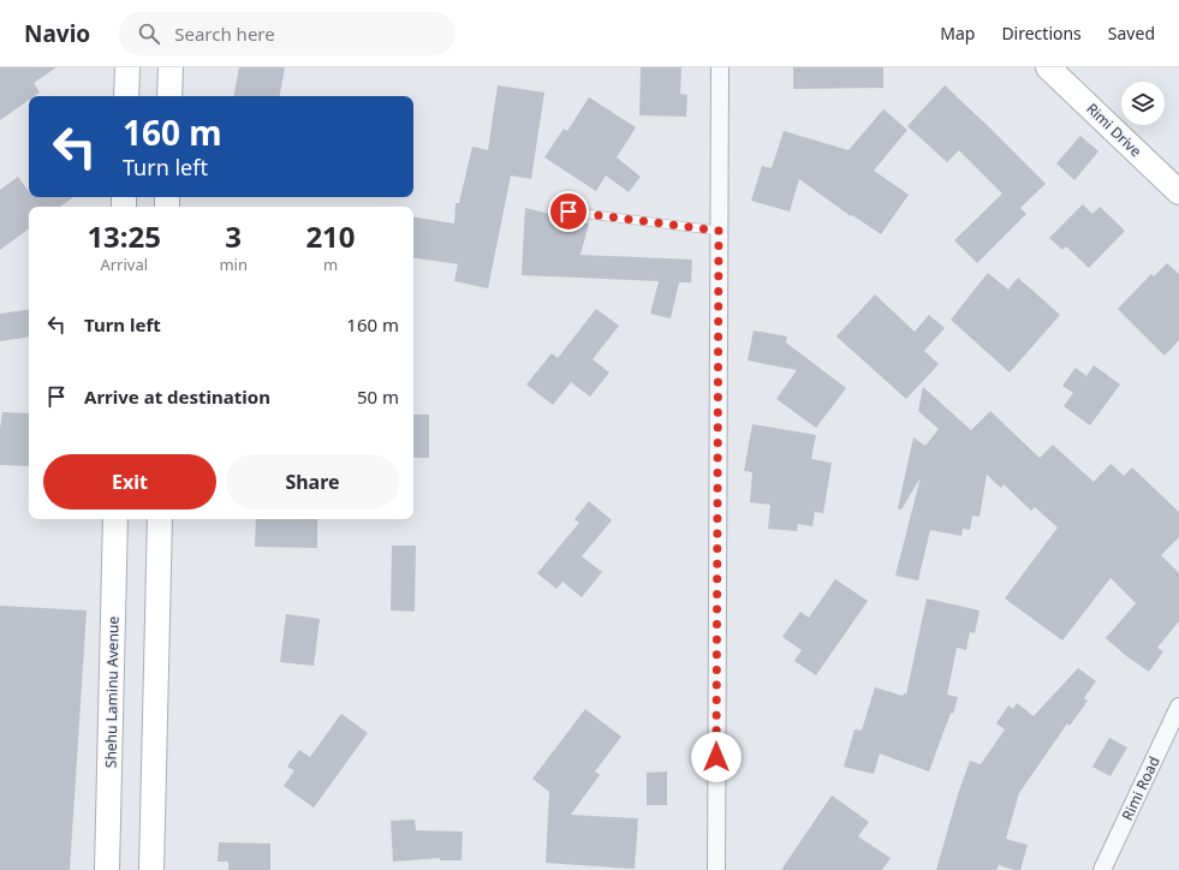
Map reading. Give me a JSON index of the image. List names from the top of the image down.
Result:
{
  "streets": {
    "street": ["Rimi Drive", "Shehu Laminu Avenue", "Rimi Road"]
  },
  "page": {
    "header": "Navio",
    "search": "Search here",
    "nav": ["Map", "Directions", "Saved"],
    "turn": ["160 m", "Turn left"],
    "eta": [
      "13:25",
      "Arrival",
      "3",
      "min",
      "210",
      "m"
    ],
    "list": [
      {
        "name": "Turn left",
        "value": "160 m"
      },
      {
        "name": "Arrive at destination",
        "value": "50 m"
      }
    ],
    "buttons": ["Exit", "Share"]
  }
}
